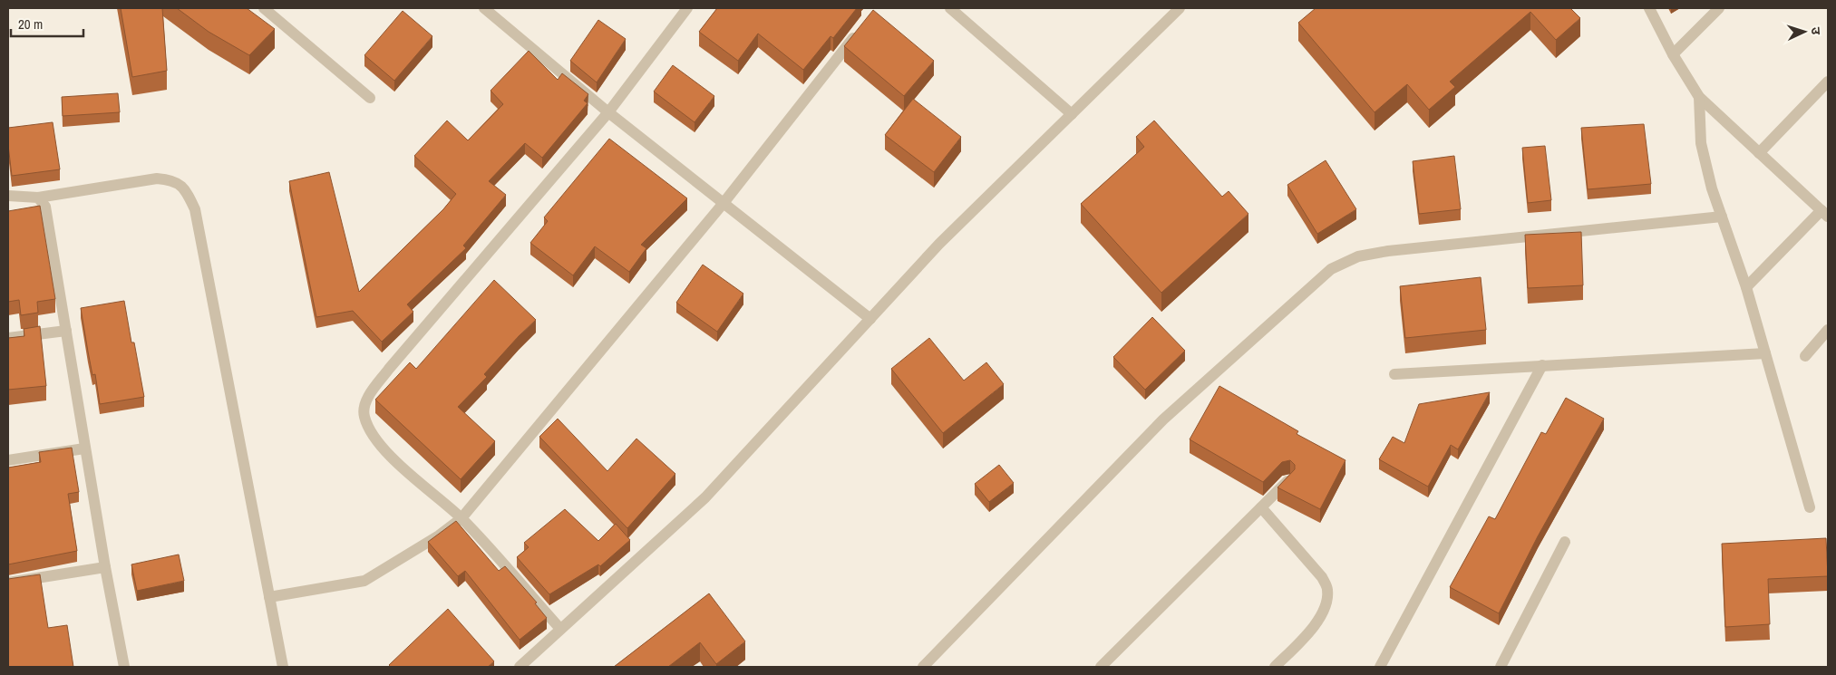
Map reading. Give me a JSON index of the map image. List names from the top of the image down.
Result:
{
  "scale_bar": "20 m",
  "north": "right"
}
